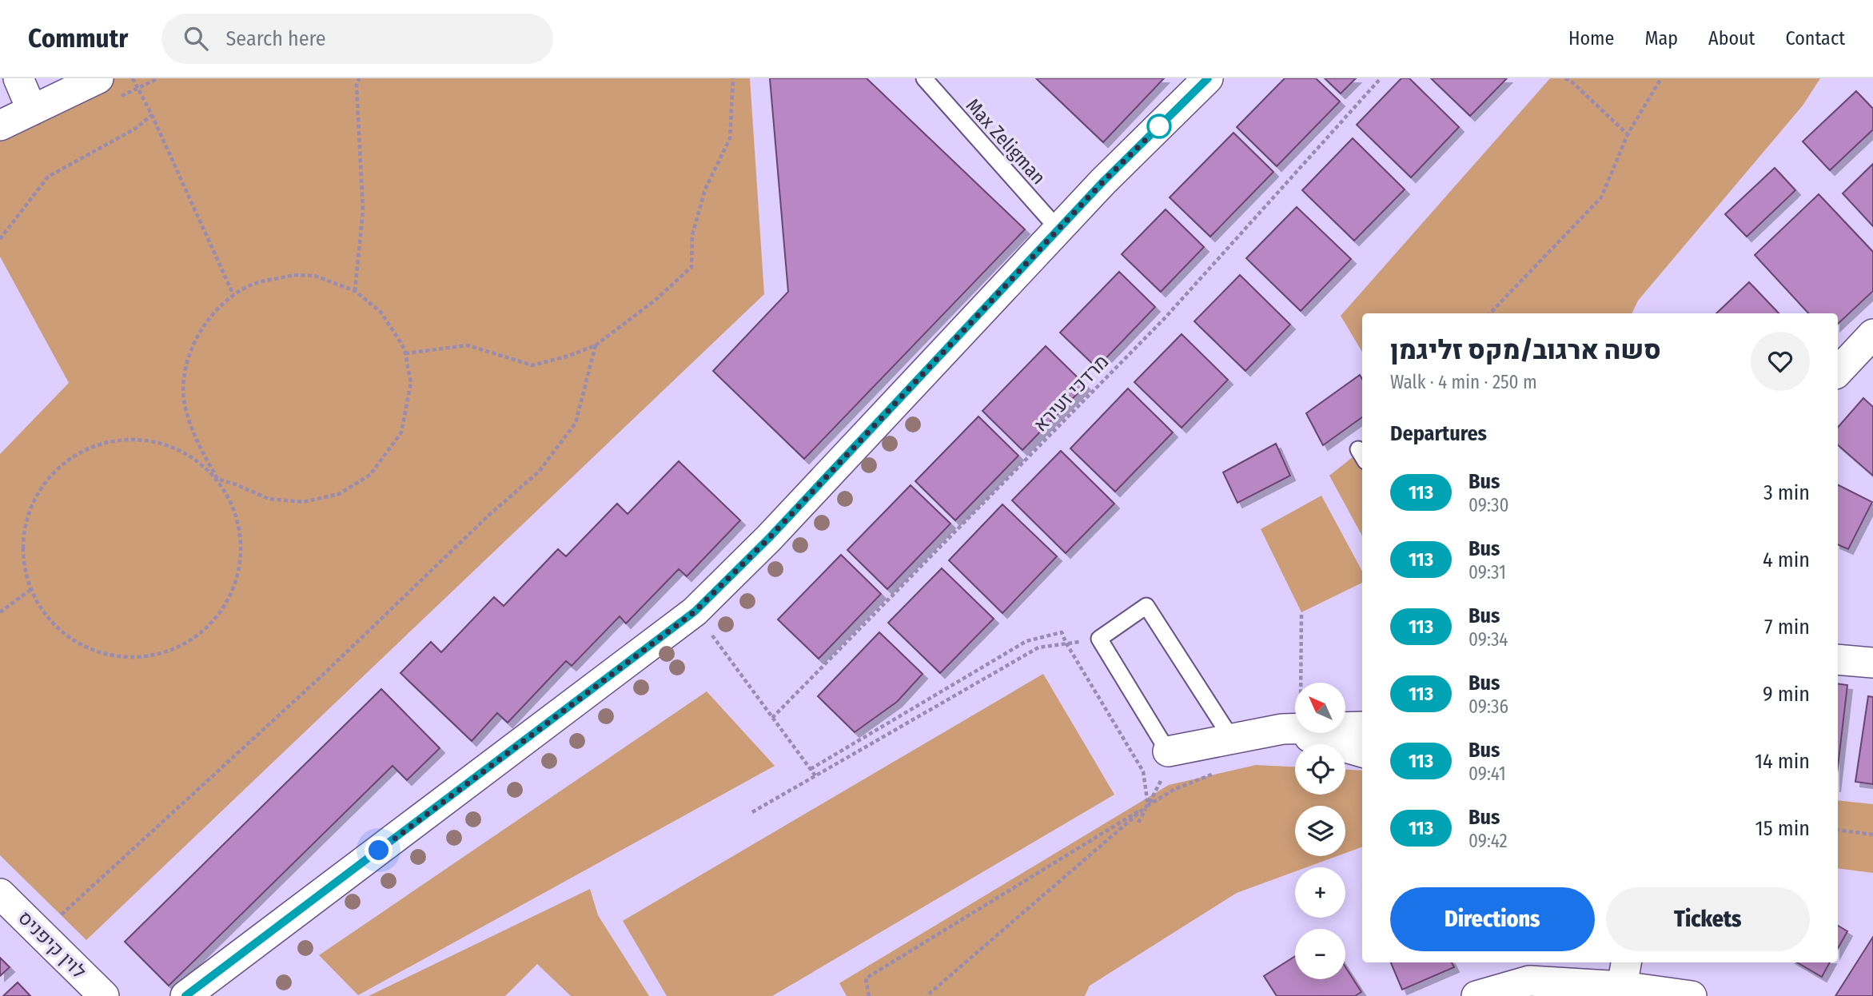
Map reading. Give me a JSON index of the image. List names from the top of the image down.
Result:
{
  "streets": {
    "street": ["לוין קיפניס"],
    "lane": ["Max Zeligman"],
    "path": ["מרדכי זעירא"]
  },
  "lines": ["bus line 113"],
  "north": "top left",
  "page": {
    "header": "Commutr",
    "search": "Search here",
    "nav": [
      "Home",
      "Map",
      "About",
      "Contact"
    ],
    "heading": [
      ["סשה ארגוב/מקס זליגמן", "Walk · 4 min · 250 m"],
      "Departures"
    ],
    "list": [
      {
        "mark": "113",
        "name": "Bus",
        "note": "09:30",
        "value": "3 min"
      },
      {
        "mark": "113",
        "name": "Bus",
        "note": "09:31",
        "value": "4 min"
      },
      {
        "mark": "113",
        "name": "Bus",
        "note": "09:34",
        "value": "7 min"
      },
      {
        "mark": "113",
        "name": "Bus",
        "note": "09:36",
        "value": "9 min"
      },
      {
        "mark": "113",
        "name": "Bus",
        "note": "09:41",
        "value": "14 min"
      },
      {
        "mark": "113",
        "name": "Bus",
        "note": "09:42",
        "value": "15 min"
      }
    ],
    "map_buttons": ["+", "−"],
    "buttons": ["Directions", "Tickets"]
  }
}
